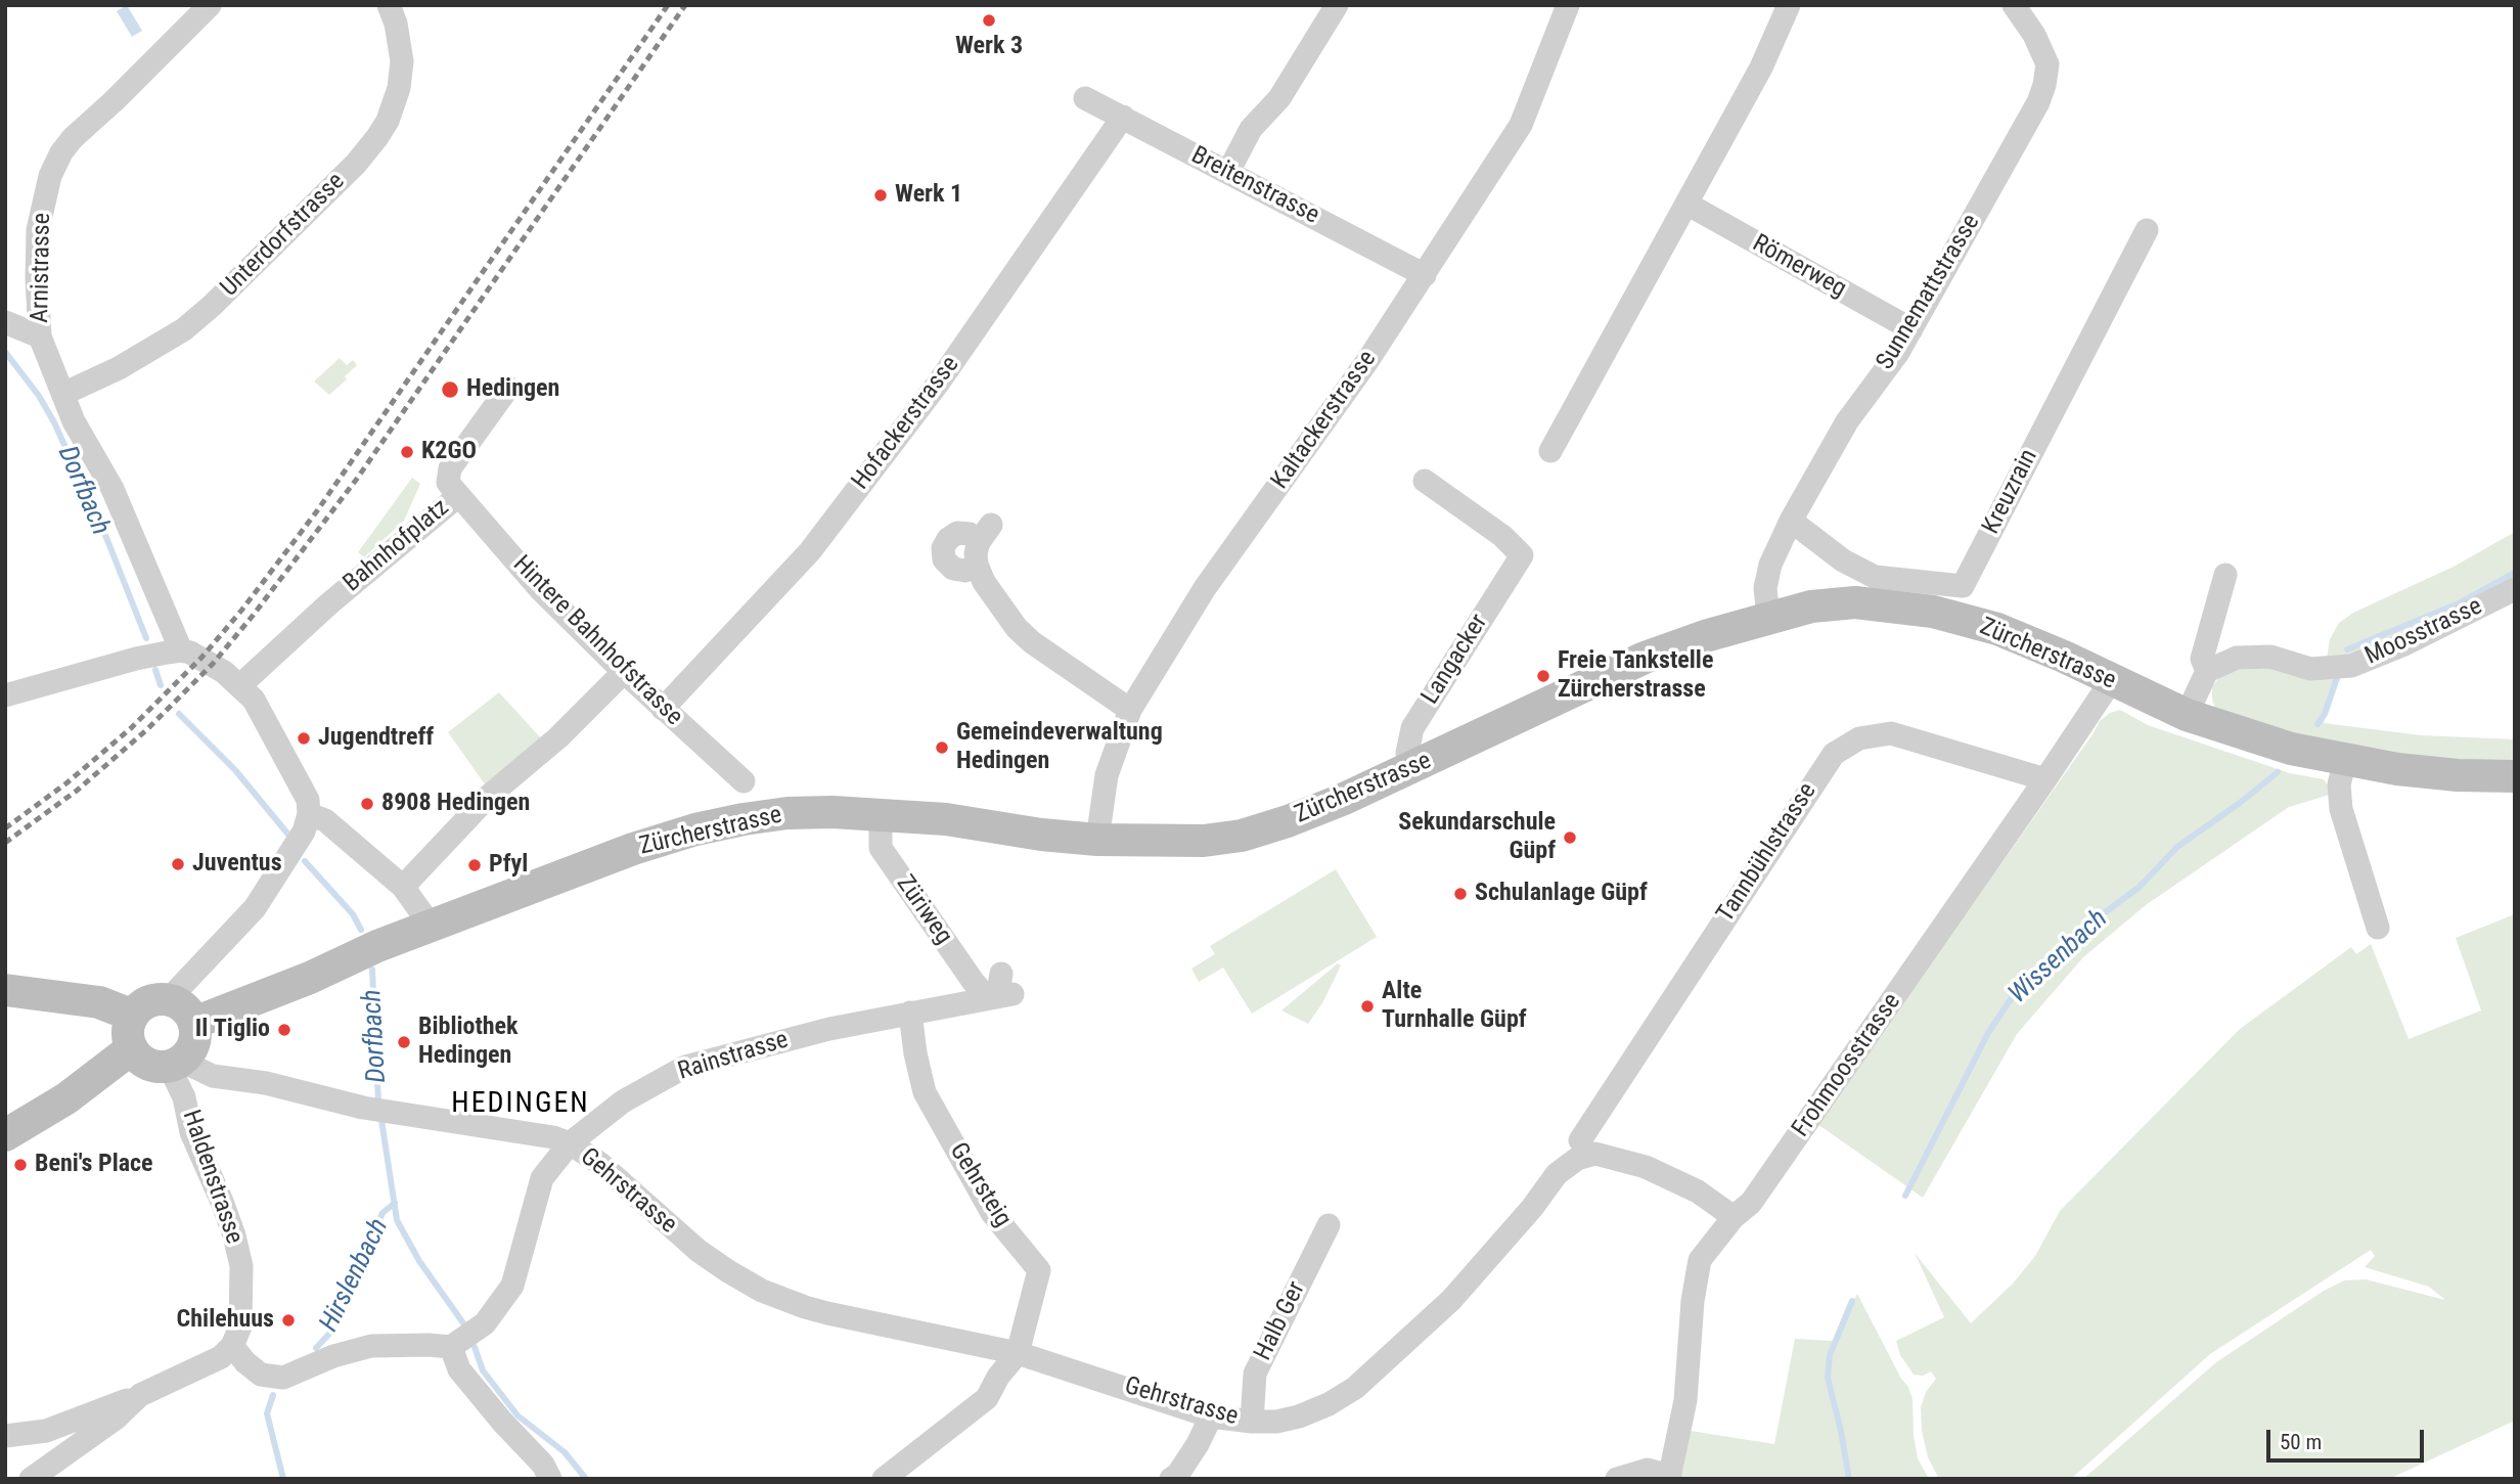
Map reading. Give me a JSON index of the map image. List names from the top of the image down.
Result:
{
  "streets": {
    "main road": ["Zürcherstrasse"],
    "street": [
      "Breitenstrasse",
      "Unterdorfstrasse",
      "Römerweg",
      "Arnistrasse",
      "Sunnemattstrasse",
      "Kaltackerstrasse",
      "Hofackerstrasse",
      "Kreuzrain",
      "Bahnhofplatz",
      "Moosstrasse",
      "Hintere Bahnhofstrasse",
      "Langacker",
      "Tannbühlstrasse",
      "Züriweg",
      "Rainstrasse",
      "Frohmoosstrasse",
      "Haldenstrasse",
      "Gehrsteig",
      "Gehrstrasse",
      "Halb Ger"
    ]
  },
  "crossings": [
    ["Breitenstrasse", "Kaltackerstrasse"],
    ["Breitenstrasse", "Hofackerstrasse"],
    ["Unterdorfstrasse", "Arnistrasse"],
    ["Römerweg", "Sunnemattstrasse"],
    ["Sunnemattstrasse", "Kreuzrain"],
    ["Sunnemattstrasse", "Zürcherstrasse"],
    ["Kaltackerstrasse", "Zürcherstrasse"],
    ["Hofackerstrasse", "Hintere Bahnhofstrasse"],
    ["Bahnhofplatz", "Hintere Bahnhofstrasse"],
    ["Zürcherstrasse", "Langacker"],
    ["Zürcherstrasse", "Züriweg"],
    ["Zürcherstrasse", "Frohmoosstrasse"],
    ["Zürcherstrasse", "Haldenstrasse"],
    ["Tannbühlstrasse", "Frohmoosstrasse"],
    ["Züriweg", "Rainstrasse"],
    ["Rainstrasse", "Gehrsteig"],
    ["Rainstrasse", "Gehrstrasse"],
    ["Frohmoosstrasse", "Gehrstrasse"],
    ["Gehrsteig", "Gehrstrasse"],
    ["Gehrstrasse", "Halb Ger"]
  ],
  "districts": ["HEDINGEN"],
  "water": ["Dorfbach", "Wissenbach", "Hirslenbach"],
  "places": [
    "Werk 3",
    "Werk 1",
    "Hedingen",
    "K2GO",
    "Freie Tankstelle Zürcherstrasse",
    "Jugendtreff",
    "Gemeindeverwaltung Hedingen",
    "8908 Hedingen",
    "Sekundarschule Güpf",
    "Juventus",
    "Pfyl",
    "Schulanlage Güpf",
    "Alte Turnhalle Güpf",
    "Il Tiglio",
    "Bibliothek Hedingen",
    "Beni's Place",
    "Chilehuus"
  ],
  "scale_bar": "50 m"
}
